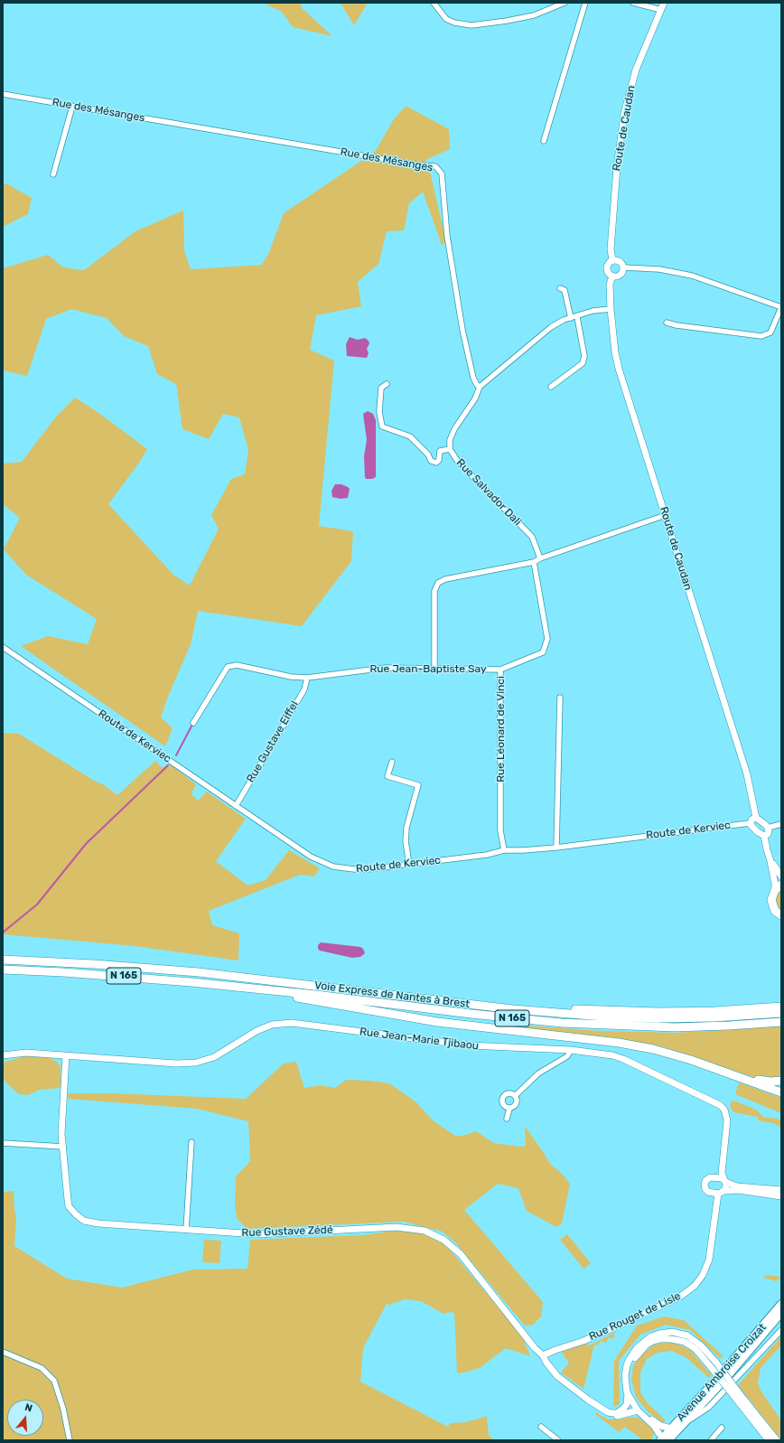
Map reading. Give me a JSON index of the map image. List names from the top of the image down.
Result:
{
  "streets": {
    "main road": ["N 165", "Voie Express de Nantes à Brest", "Avenue Ambroise Croizat"],
    "street": [
      "Rue des Mésanges",
      "Route de Caudan",
      "Rue Salvador Dali",
      "Rue Jean-Baptiste Say",
      "Rue Léonard de Vinci",
      "Route de Kerviec",
      "Rue Gustave Eiffel",
      "Rue Jean-Marie Tjibaou",
      "Rue Gustave Zédé",
      "Rue Rouget de Lisle"
    ]
  },
  "crossings": [
    ["Rue des Mésanges", "Rue Salvador Dali"],
    ["Rue Jean-Baptiste Say", "Rue Léonard de Vinci"],
    ["Rue Jean-Baptiste Say", "Rue Gustave Eiffel"],
    ["Rue Léonard de Vinci", "Route de Kerviec"],
    ["Route de Kerviec", "Rue Gustave Eiffel"],
    ["N 165", "Voie Express de Nantes à Brest"],
    ["Rue Jean-Marie Tjibaou", "Rue Gustave Zédé"],
    ["Rue Jean-Marie Tjibaou", "Rue Rouget de Lisle"],
    ["Rue Gustave Zédé", "Rue Rouget de Lisle"]
  ],
  "north": "top"
}
